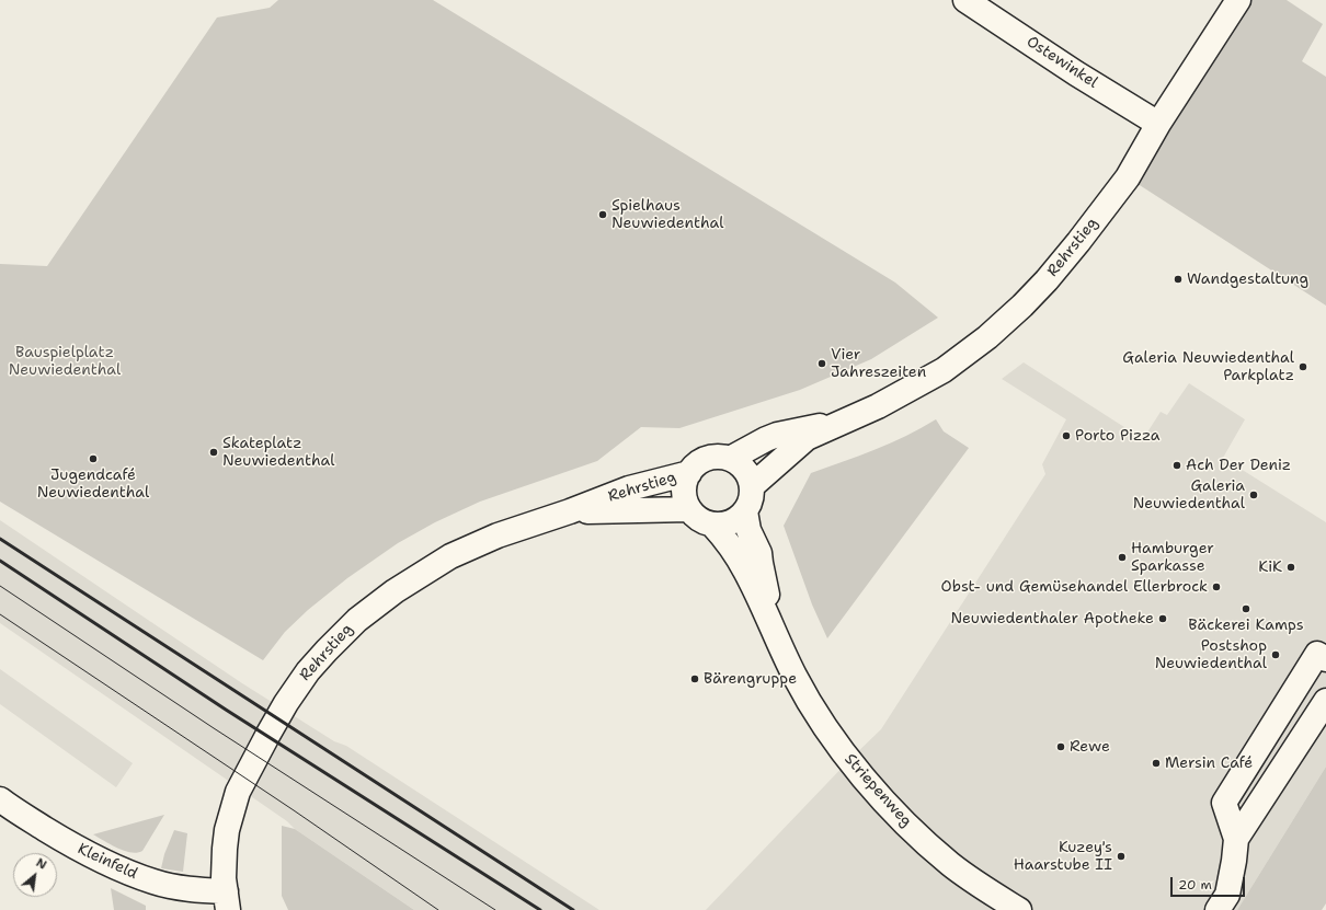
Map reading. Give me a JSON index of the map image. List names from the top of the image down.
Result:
{
  "streets": {
    "street": [
      "Ostewinkel",
      "Rehrstieg",
      "Striepenweg",
      "Kleinfeld"
    ]
  },
  "crossings": [
    ["Ostewinkel", "Rehrstieg"],
    ["Rehrstieg", "Striepenweg"],
    ["Rehrstieg", "Kleinfeld"]
  ],
  "parks": ["Bauspielplatz Neuwiedenthal"],
  "places": [
    "Spielhaus Neuwiedenthal",
    "Wandgestaltung",
    "Vier Jahreszeiten",
    "Galeria Neuwiedenthal Parkplatz",
    "Porto Pizza",
    "Skateplatz Neuwiedenthal",
    "Jugendcafé Neuwiedenthal",
    "Ach Der Deniz",
    "Galeria Neuwiedenthal",
    "Hamburger Sparkasse",
    "KiK",
    "Obst- und Gemüsehandel Ellerbrock",
    "Bäckerei Kamps",
    "Neuwiedenthaler Apotheke",
    "Postshop Neuwiedenthal",
    "Bärengruppe",
    "Rewe",
    "Mersin Café",
    "Kuzey's Haarstube II"
  ],
  "scale_bar": "20 m",
  "north": "top right"
}
